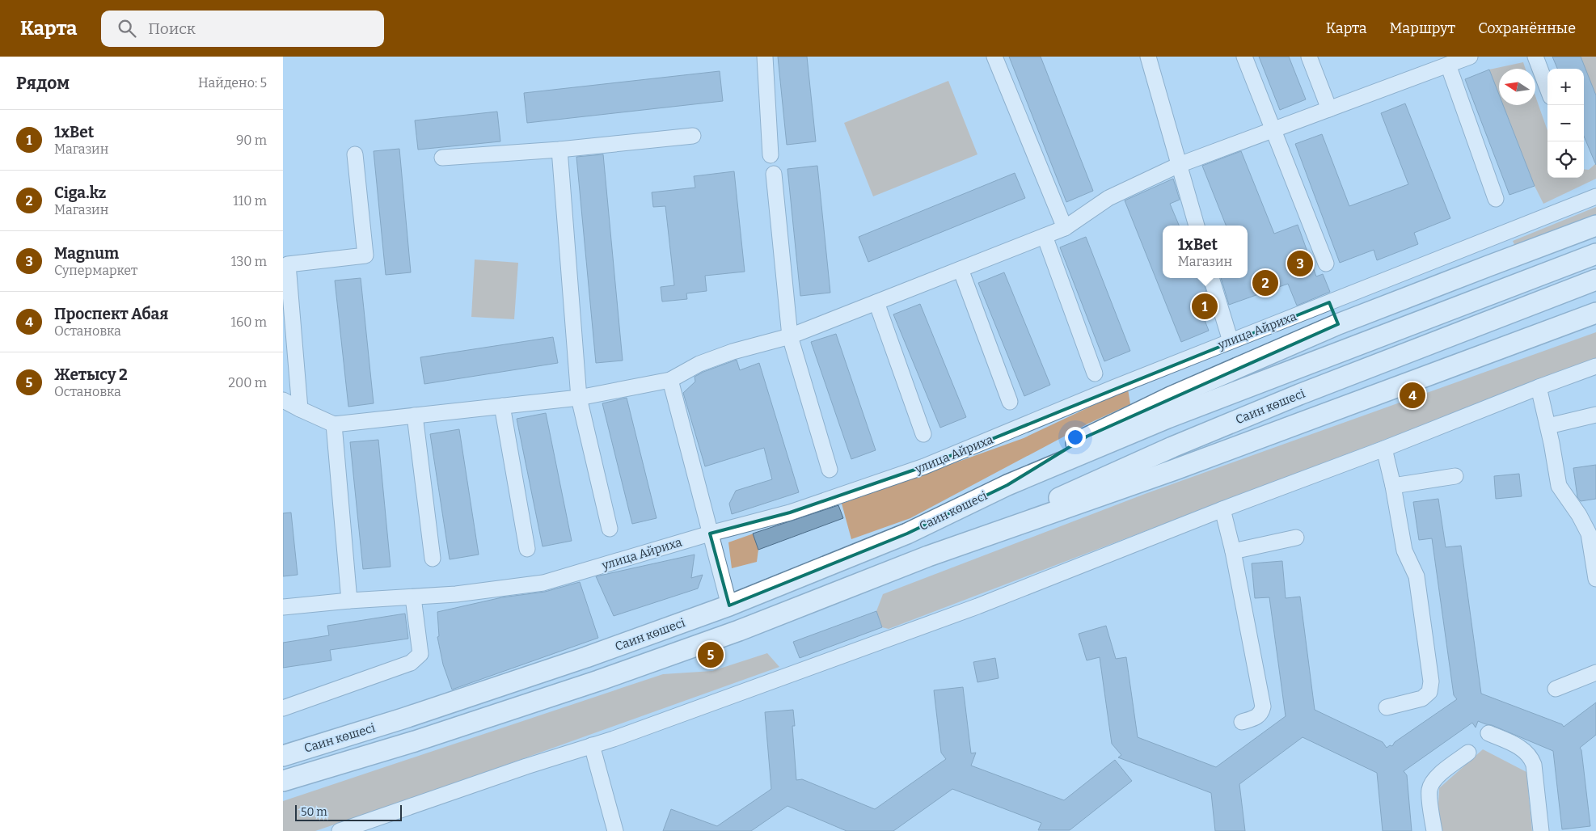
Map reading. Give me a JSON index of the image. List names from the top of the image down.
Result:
{
  "streets": {
    "main road": ["Саин көшесі"],
    "street": ["улица Айриха"]
  },
  "scale_bar": "50 m",
  "north": "left",
  "page": {
    "header": "Карта",
    "search": "Поиск",
    "nav": ["Карта", "Маршрут", "Сохранённые"],
    "heading": ["Рядом", "Найдено: 5"],
    "map_buttons": ["+", "−"],
    "list": [
      {
        "mark": "1",
        "name": "1xBet",
        "note": "Магазин",
        "value": "90 m"
      },
      {
        "mark": "2",
        "name": "Ciga.kz",
        "note": "Магазин",
        "value": "110 m"
      },
      {
        "mark": "3",
        "name": "Magnum",
        "note": "Супермаркет",
        "value": "130 m"
      },
      {
        "mark": "4",
        "name": "Проспект Абая",
        "note": "Остановка",
        "value": "160 m"
      },
      {
        "mark": "5",
        "name": "Жетысу 2",
        "note": "Остановка",
        "value": "200 m"
      }
    ],
    "popup": ["1xBet", "Магазин"],
    "pins": [
      "3",
      "2",
      "1",
      "4",
      "5"
    ],
    "scale": "50 m"
  }
}
